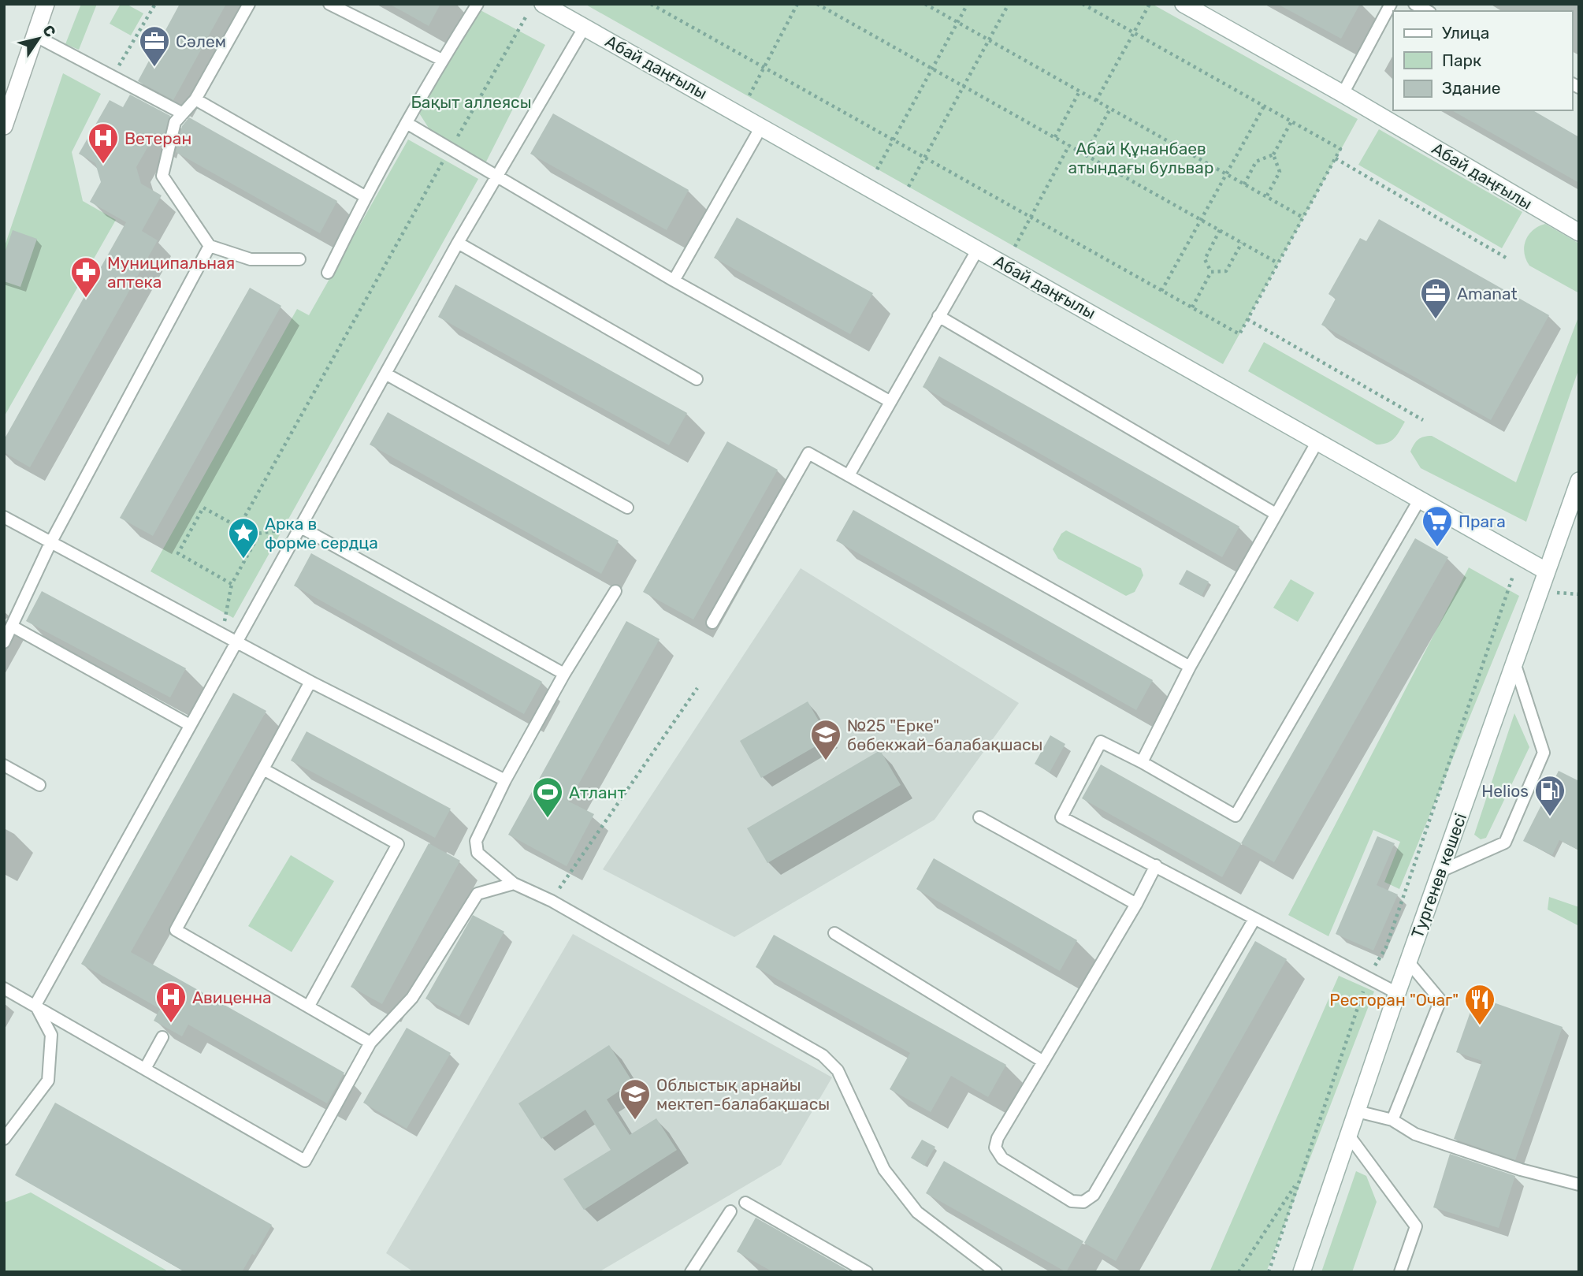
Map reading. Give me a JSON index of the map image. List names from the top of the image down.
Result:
{
  "streets": {
    "main road": ["Абай даңғылы", "Тургенев көшесі"]
  },
  "crossings": [
    ["Абай даңғылы", "Тургенев көшесі"]
  ],
  "parks": ["Бақыт аллеясы", "Абай Құнанбаев атындағы бульвар"],
  "places": {
    "office": ["Сәлем", "Amanat"],
    "hospital": ["Ветеран", "Авиценна"],
    "pharmacy": ["Муниципальная аптека"],
    "supermarket": ["Прага"],
    "place": ["Арка в форме сердца"],
    "school or university": ["№25 \"Ерке\" бөбекжай-балабақшасы", "Облыстық арнайы мектеп-балабақшасы"],
    "fuel station": ["Helios"],
    "sports": ["Атлант"],
    "restaurant": ["Ресторан \"Очаг\""]
  },
  "legend": ["Улица", "Парк", "Здание"],
  "north": "top right"
}
